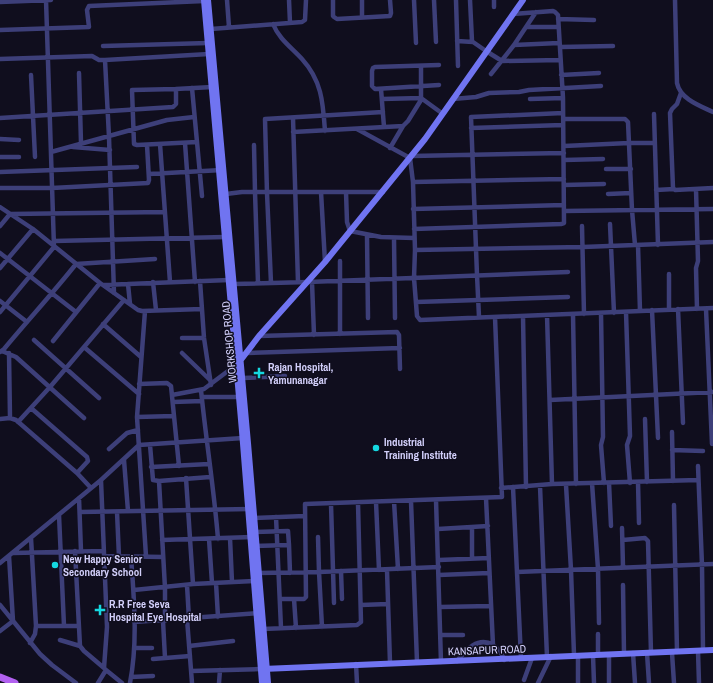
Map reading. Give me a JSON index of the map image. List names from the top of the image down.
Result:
{
  "streets": {
    "main road": ["WORKSHOP ROAD", "KANSAPUR ROAD"]
  },
  "crossings": [
    ["WORKSHOP ROAD", "KANSAPUR ROAD"]
  ],
  "places": {
    "health": ["Rajan Hospital, Yamunanagar", "R.R Free Seva Hospital Eye Hospital"],
    "other": ["Industrial Training Institute", "New Happy Senior Secondary School"]
  }
}
